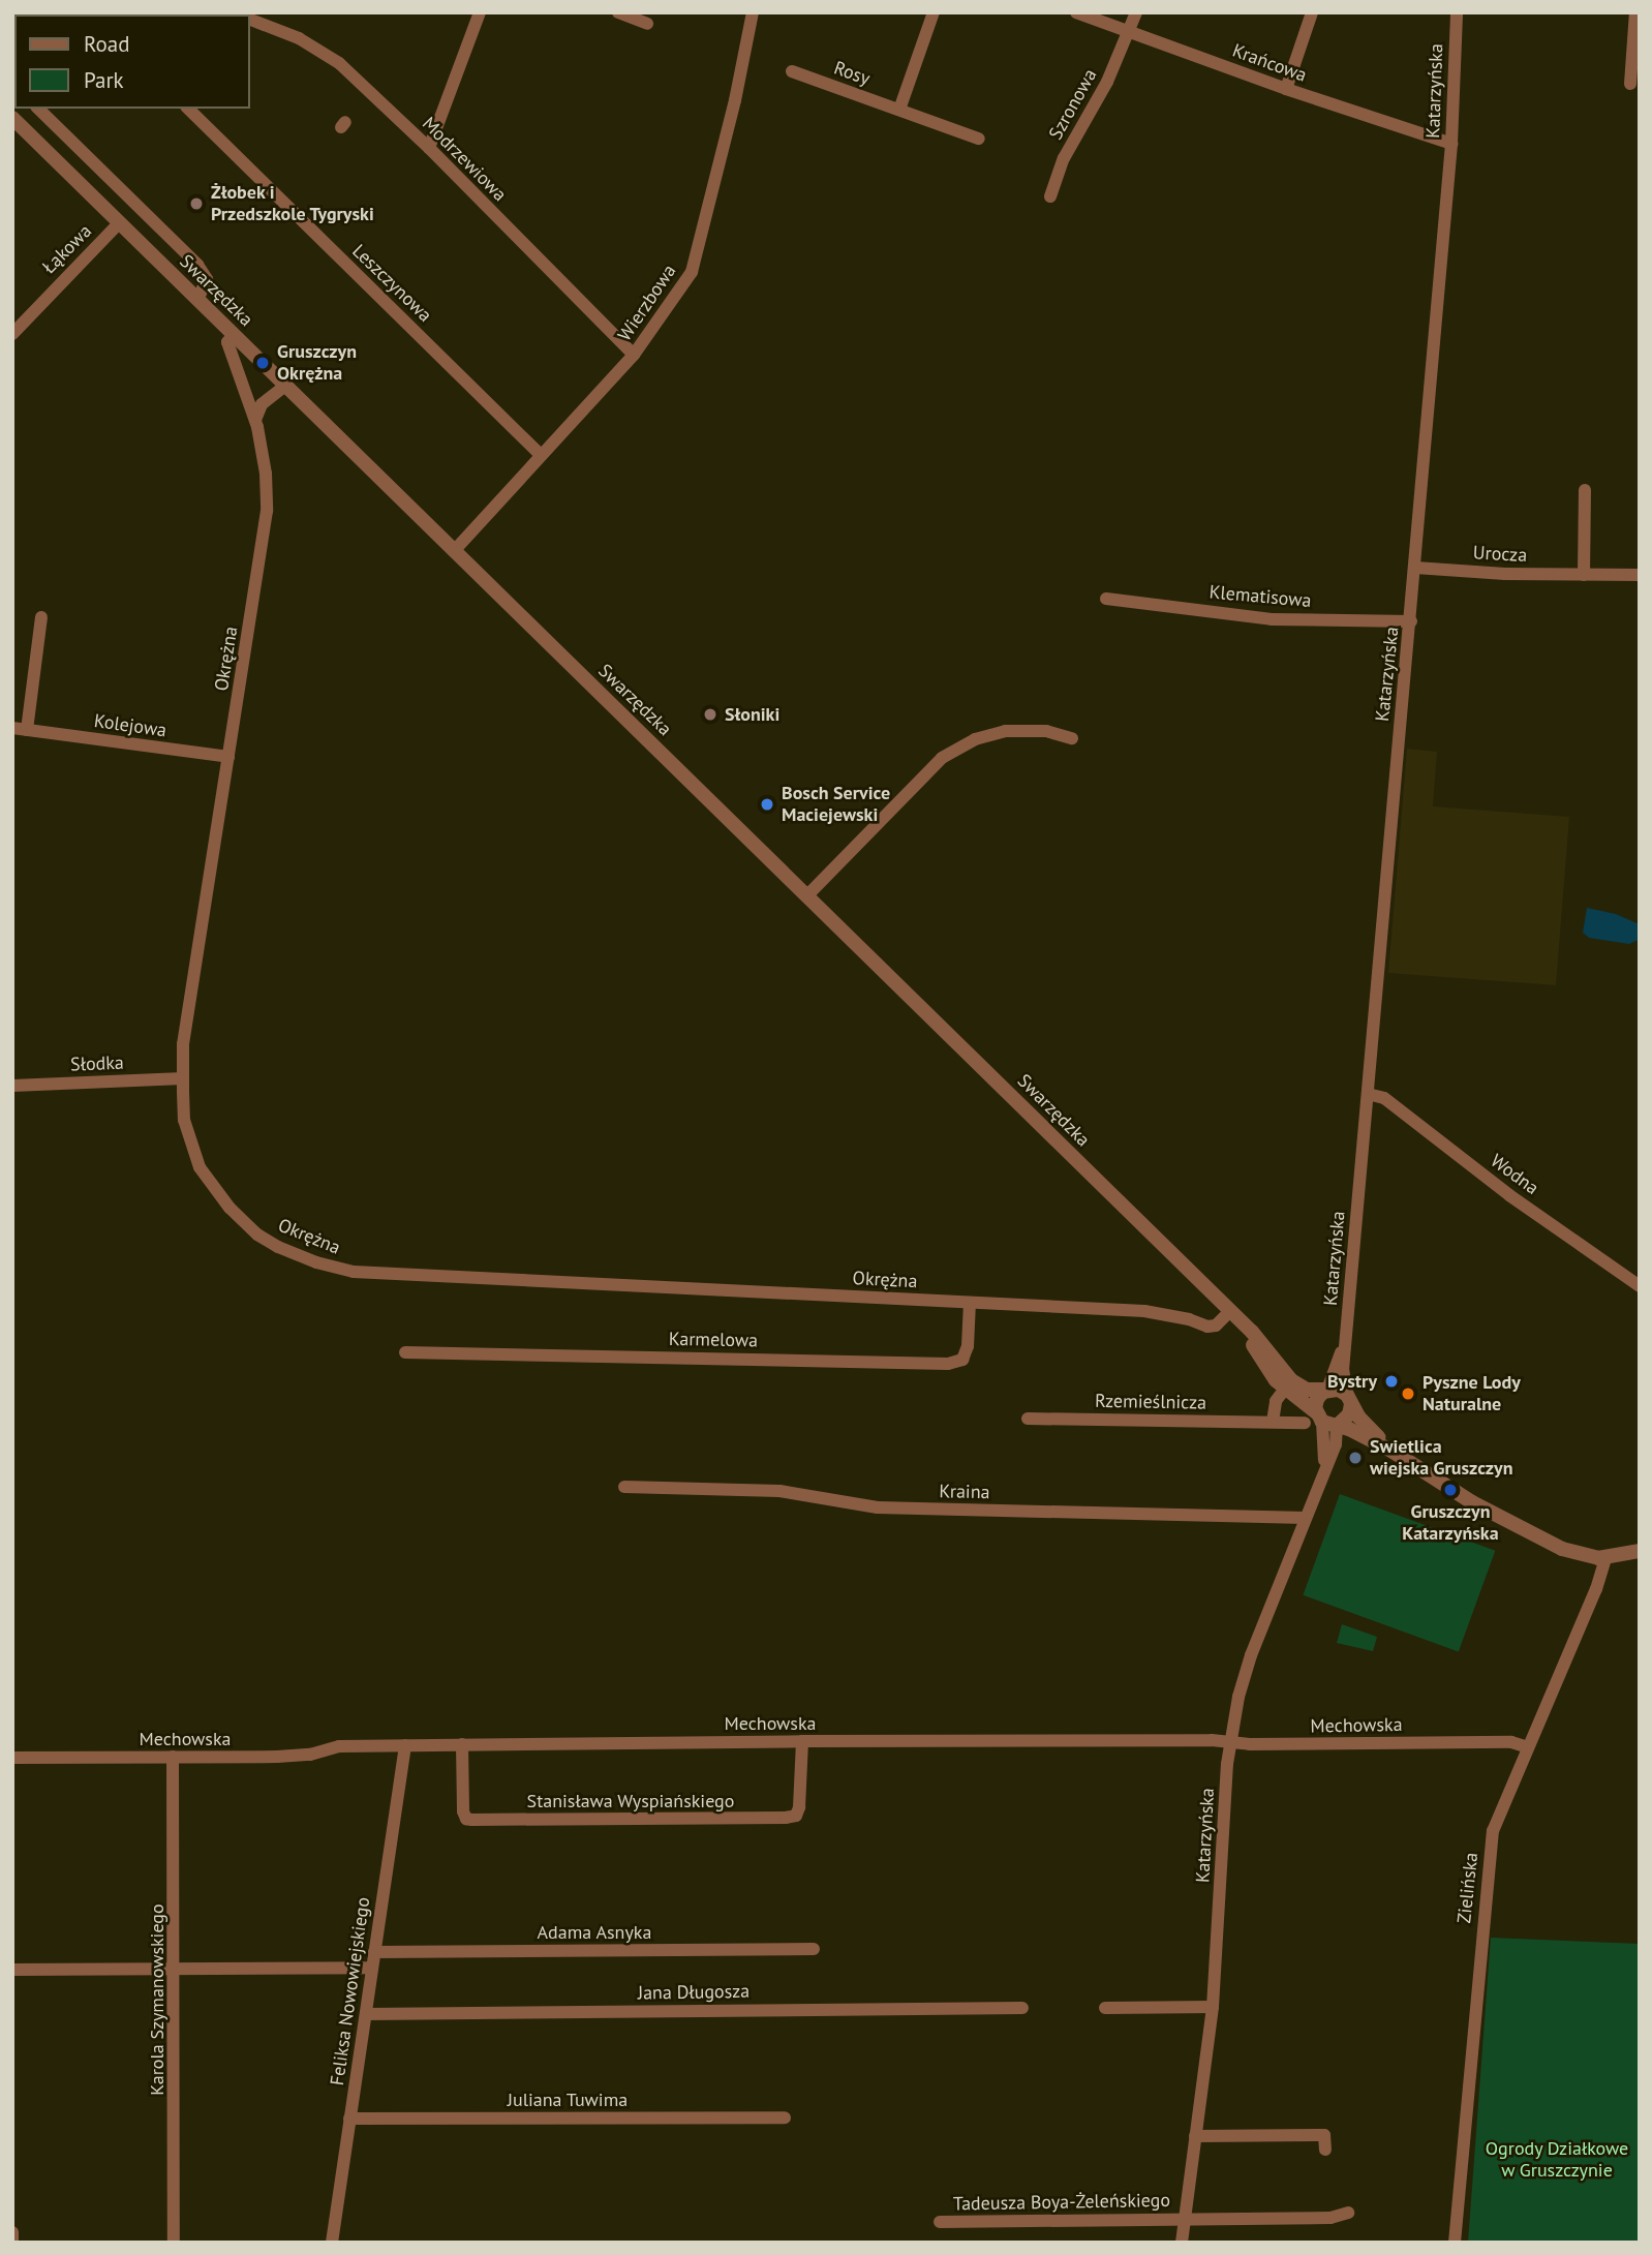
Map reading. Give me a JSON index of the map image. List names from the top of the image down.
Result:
{
  "streets": {
    "street": [
      "Krańcowa",
      "Rosy",
      "Katarzyńska",
      "Szronowa",
      "Modrzewiowa",
      "Łąkowa",
      "Leszczynowa",
      "Swarzędzka",
      "Wierzbowa",
      "Urocza",
      "Klematisowa",
      "Okrężna",
      "Kolejowa",
      "Słodka",
      "Wodna",
      "Karmelowa",
      "Rzemieślnicza",
      "Kraina",
      "Mechowska",
      "Stanisława Wyspiańskiego",
      "Zielińska",
      "Adama Asnyka",
      "Feliksa Nowowiejskiego",
      "Jana Długosza",
      "Karola Szymanowskiego",
      "Juliana Tuwima",
      "Tadeusza Boya-Żeleńskiego"
    ]
  },
  "crossings": [
    ["Krańcowa", "Katarzyńska"],
    ["Krańcowa", "Szronowa"],
    ["Katarzyńska", "Swarzędzka"],
    ["Katarzyńska", "Urocza"],
    ["Katarzyńska", "Klematisowa"],
    ["Katarzyńska", "Wodna"],
    ["Katarzyńska", "Rzemieślnicza"],
    ["Katarzyńska", "Kraina"],
    ["Katarzyńska", "Mechowska"],
    ["Katarzyńska", "Tadeusza Boya-Żeleńskiego"],
    ["Modrzewiowa", "Wierzbowa"],
    ["Łąkowa", "Swarzędzka"],
    ["Leszczynowa", "Wierzbowa"],
    ["Swarzędzka", "Wierzbowa"],
    ["Swarzędzka", "Okrężna"],
    ["Swarzędzka", "Rzemieślnicza"],
    ["Swarzędzka", "Zielińska"],
    ["Okrężna", "Kolejowa"],
    ["Okrężna", "Słodka"],
    ["Okrężna", "Karmelowa"],
    ["Mechowska", "Stanisława Wyspiańskiego"],
    ["Mechowska", "Zielińska"],
    ["Mechowska", "Feliksa Nowowiejskiego"],
    ["Mechowska", "Karola Szymanowskiego"],
    ["Adama Asnyka", "Feliksa Nowowiejskiego"],
    ["Feliksa Nowowiejskiego", "Jana Długosza"],
    ["Feliksa Nowowiejskiego", "Juliana Tuwima"]
  ],
  "parks": ["Ogrody Działkowe w Gruszczynie"],
  "places": [
    "Żłobek i Przedszkole Tygryski",
    "Gruszczyn Okrężna",
    "Słoniki",
    "Bosch Service Maciejewski",
    "Bystry",
    "Pyszne Lody Naturalne",
    "Swietlica wiejska Gruszczyn",
    "Gruszczyn Katarzyńska"
  ],
  "legend": ["Road", "Park"]
}
